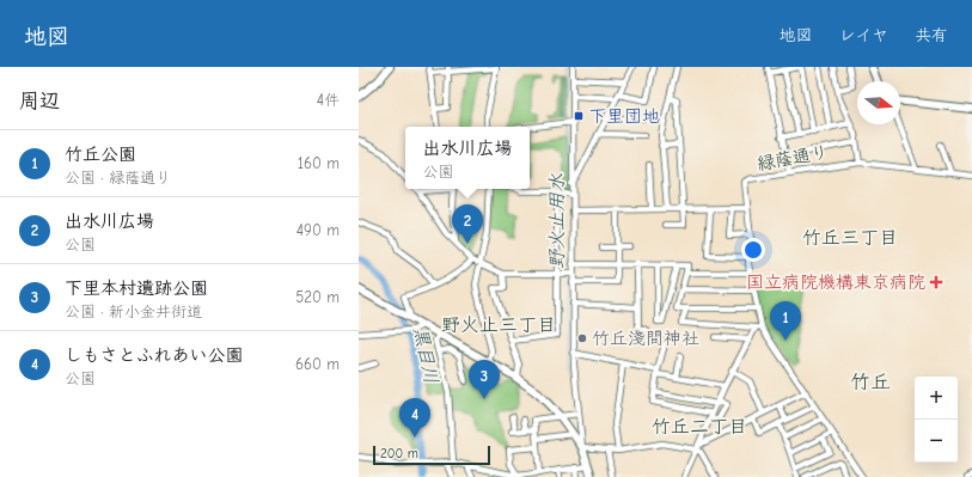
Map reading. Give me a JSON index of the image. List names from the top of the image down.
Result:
{
  "streets": {
    "street": ["緑蔭通り"]
  },
  "districts": [
    "竹丘三丁目",
    "野火止三丁目",
    "竹丘",
    "竹丘二丁目"
  ],
  "water": ["野火止用水", "黒目川"],
  "places": {
    "transit": ["下里団地"],
    "health": ["国立病院機構東京病院"],
    "other": ["竹丘淺間神社"]
  },
  "scale_bar": "200 m",
  "north": "right",
  "page": {
    "header": "地図",
    "nav": ["地図", "レイヤ", "共有"],
    "heading": ["周辺", "4件"],
    "popup": ["出水川広場", "公園"],
    "list": [
      {
        "mark": "1",
        "name": "竹丘公園",
        "note": "公園 · 緑蔭通り",
        "value": "160 m"
      },
      {
        "mark": "2",
        "name": "出水川広場",
        "note": "公園",
        "value": "490 m"
      },
      {
        "mark": "3",
        "name": "下里本村遺跡公園",
        "note": "公園 · 新小金井街道",
        "value": "520 m"
      },
      {
        "mark": "4",
        "name": "しもさとふれあい公園",
        "note": "公園",
        "value": "660 m"
      }
    ],
    "pins": [
      "2",
      "1",
      "3",
      "4"
    ],
    "map_buttons": ["+", "−"],
    "scale": "200 m"
  }
}
